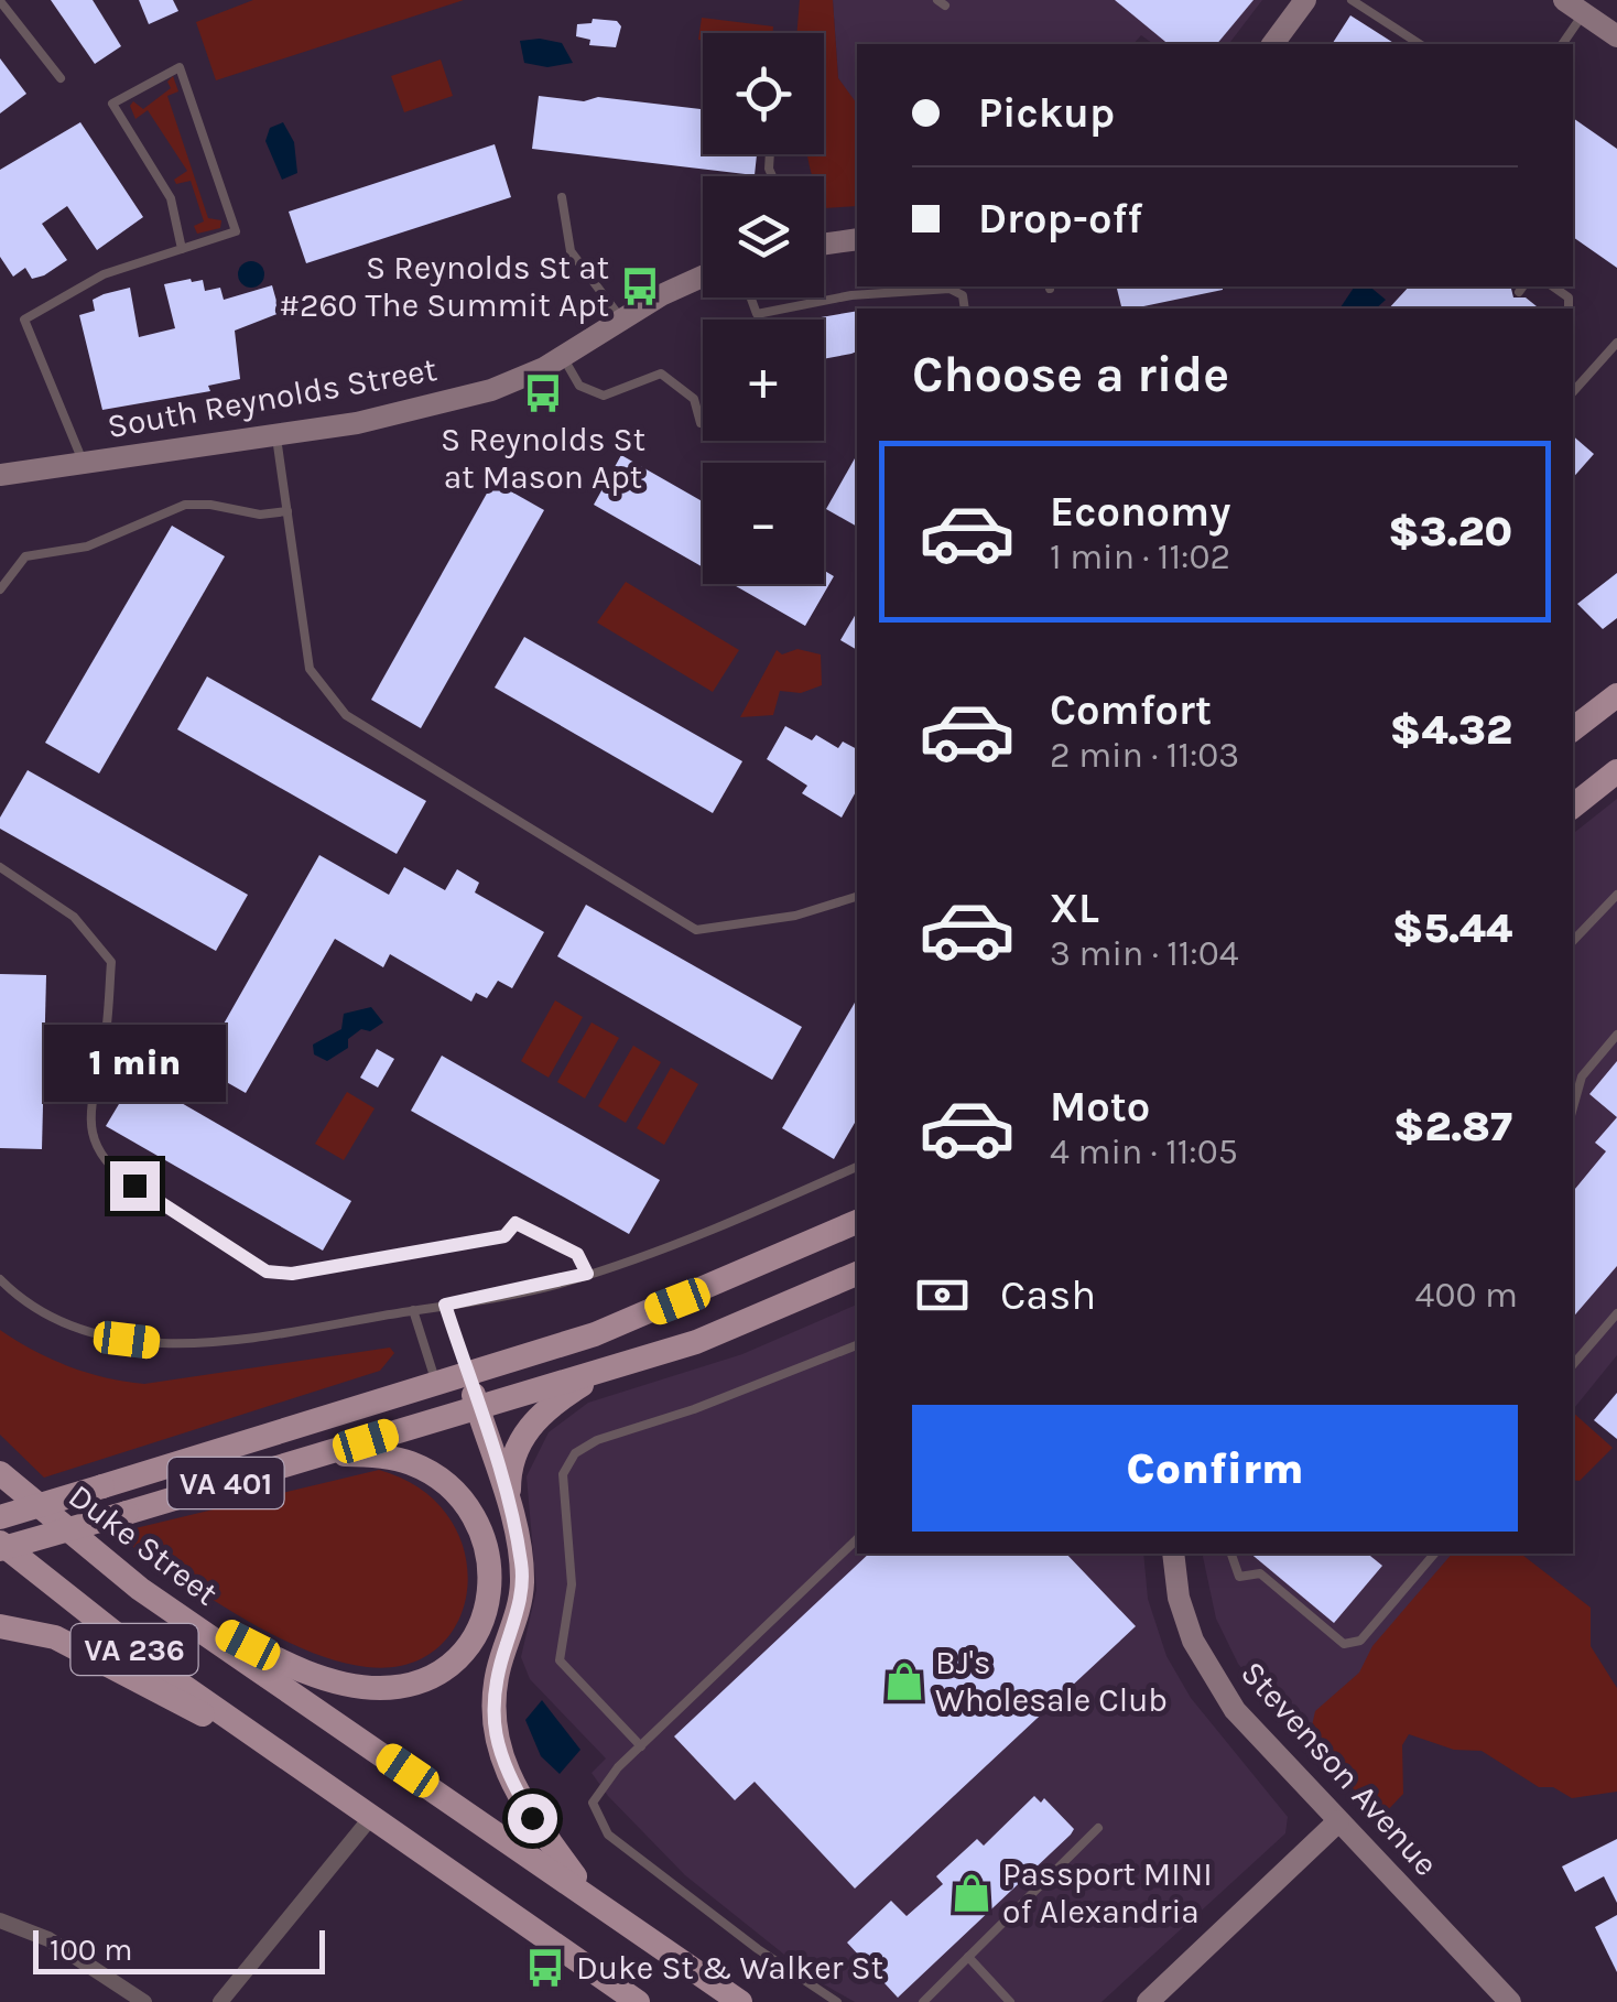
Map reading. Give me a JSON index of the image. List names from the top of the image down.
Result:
{
  "streets": {
    "main road": ["VA 401", "Duke Street", "VA 236"],
    "street": ["South Reynolds Street", "Stevenson Avenue"]
  },
  "crossings": [
    ["VA 401", "VA 236"]
  ],
  "places": {
    "bus stop": ["S Reynolds St at #260 The Summit Apt", "S Reynolds St at Mason Apt", "Duke St & Walker St"],
    "shop": ["BJ's Wholesale Club", "Passport MINI of Alexandria"]
  },
  "scale_bar": "100 m",
  "page": {
    "map_buttons": ["+", "−"],
    "banner": ["Pickup", "Drop-off"],
    "heading": "Choose a ride",
    "list": [
      {
        "name": "Economy",
        "note": "1 min · 11:02",
        "value": "$3.20"
      },
      {
        "name": "Comfort",
        "note": "2 min · 11:03",
        "value": "$4.32"
      },
      {
        "name": "XL",
        "note": "3 min · 11:04",
        "value": "$5.44"
      },
      {
        "name": "Moto",
        "note": "4 min · 11:05",
        "value": "$2.87"
      }
    ],
    "bubble": "1 min",
    "pay": ["Cash", "400 m"],
    "buttons": "Confirm",
    "scale": "100 m"
  }
}
